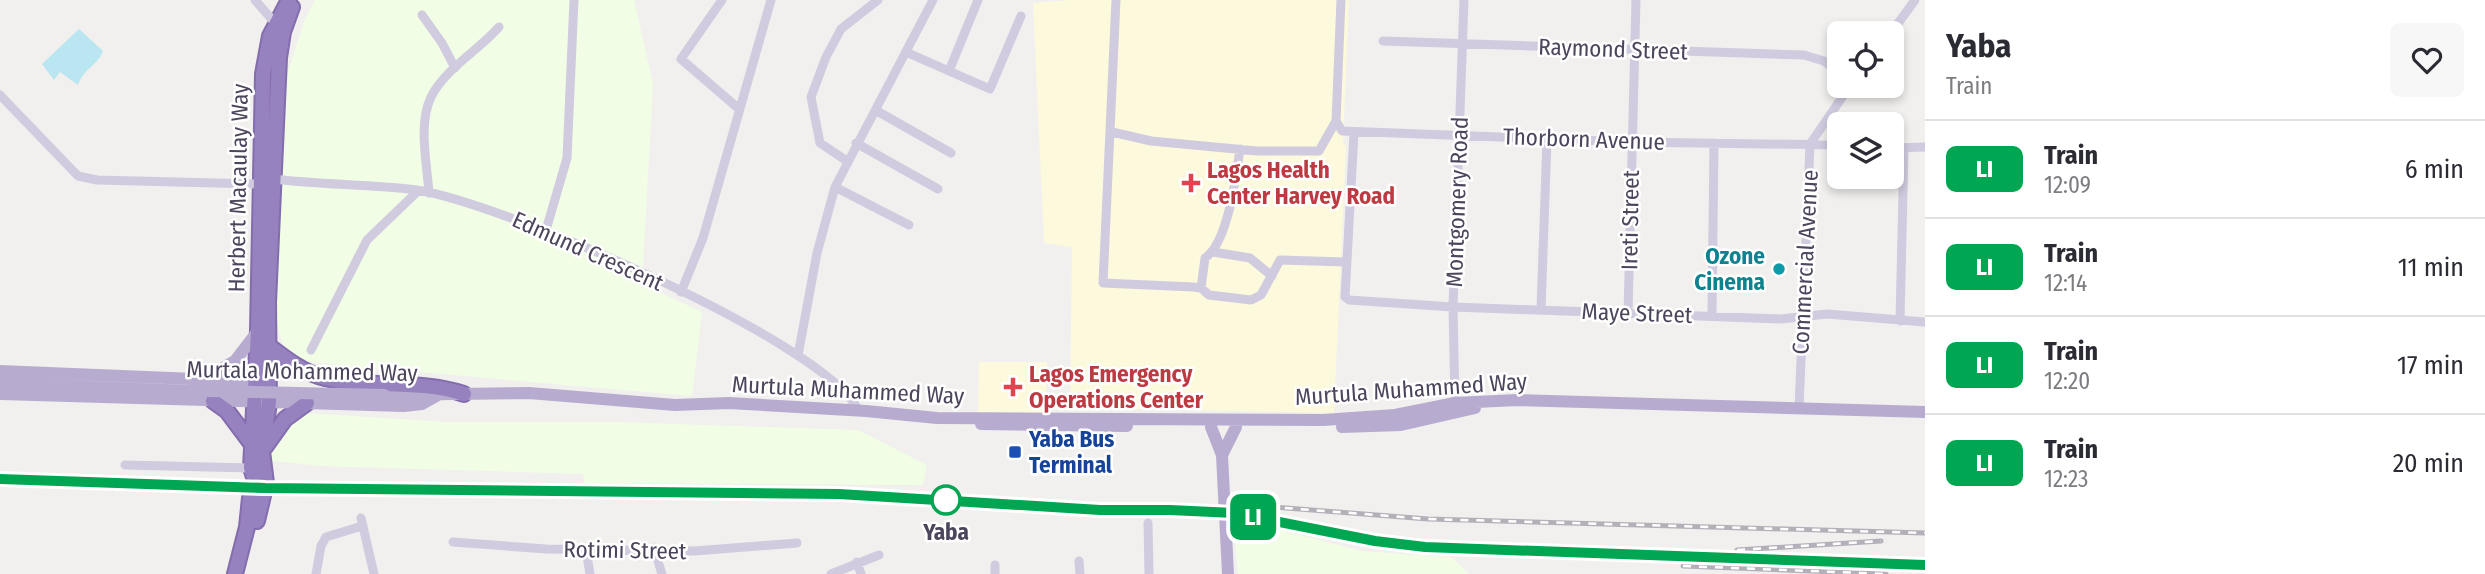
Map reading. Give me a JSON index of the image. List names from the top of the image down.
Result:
{
  "streets": {
    "highway": ["Herbert Macaulay Way"],
    "main road": ["Murtala Mohammed Way", "Murtula Muhammed Way"],
    "street": [
      "Raymond Street",
      "Thorborn Avenue",
      "Montgomery Road",
      "Ireti Street",
      "Edmund Crescent",
      "Commercial Avenue",
      "Maye Street",
      "Rotimi Street"
    ]
  },
  "crossings": [
    ["Raymond Street", "Montgomery Road"],
    ["Raymond Street", "Ireti Street"],
    ["Thorborn Avenue", "Montgomery Road"],
    ["Thorborn Avenue", "Ireti Street"],
    ["Thorborn Avenue", "Commercial Avenue"],
    ["Herbert Macaulay Way", "Edmund Crescent"],
    ["Montgomery Road", "Maye Street"],
    ["Montgomery Road", "Murtula Muhammed Way"],
    ["Ireti Street", "Maye Street"],
    ["Edmund Crescent", "Murtula Muhammed Way"],
    ["Commercial Avenue", "Maye Street"],
    ["Commercial Avenue", "Murtula Muhammed Way"],
    ["Murtala Mohammed Way", "Murtula Muhammed Way"]
  ],
  "places": {
    "health": ["Lagos Health Center Harvey Road", "Lagos Emergency Operations Center"],
    "other": ["Ozone Cinema", "Yaba"],
    "transit": ["Yaba Bus Terminal"]
  },
  "page": {
    "on_map": "LI",
    "heading": ["Yaba", "Train"],
    "list": [
      {
        "mark": "LI",
        "name": "Train",
        "note": "12:09",
        "value": "6 min"
      },
      {
        "mark": "LI",
        "name": "Train",
        "note": "12:14",
        "value": "11 min"
      },
      {
        "mark": "LI",
        "name": "Train",
        "note": "12:20",
        "value": "17 min"
      },
      {
        "mark": "LI",
        "name": "Train",
        "note": "12:23",
        "value": "20 min"
      }
    ]
  }
}
